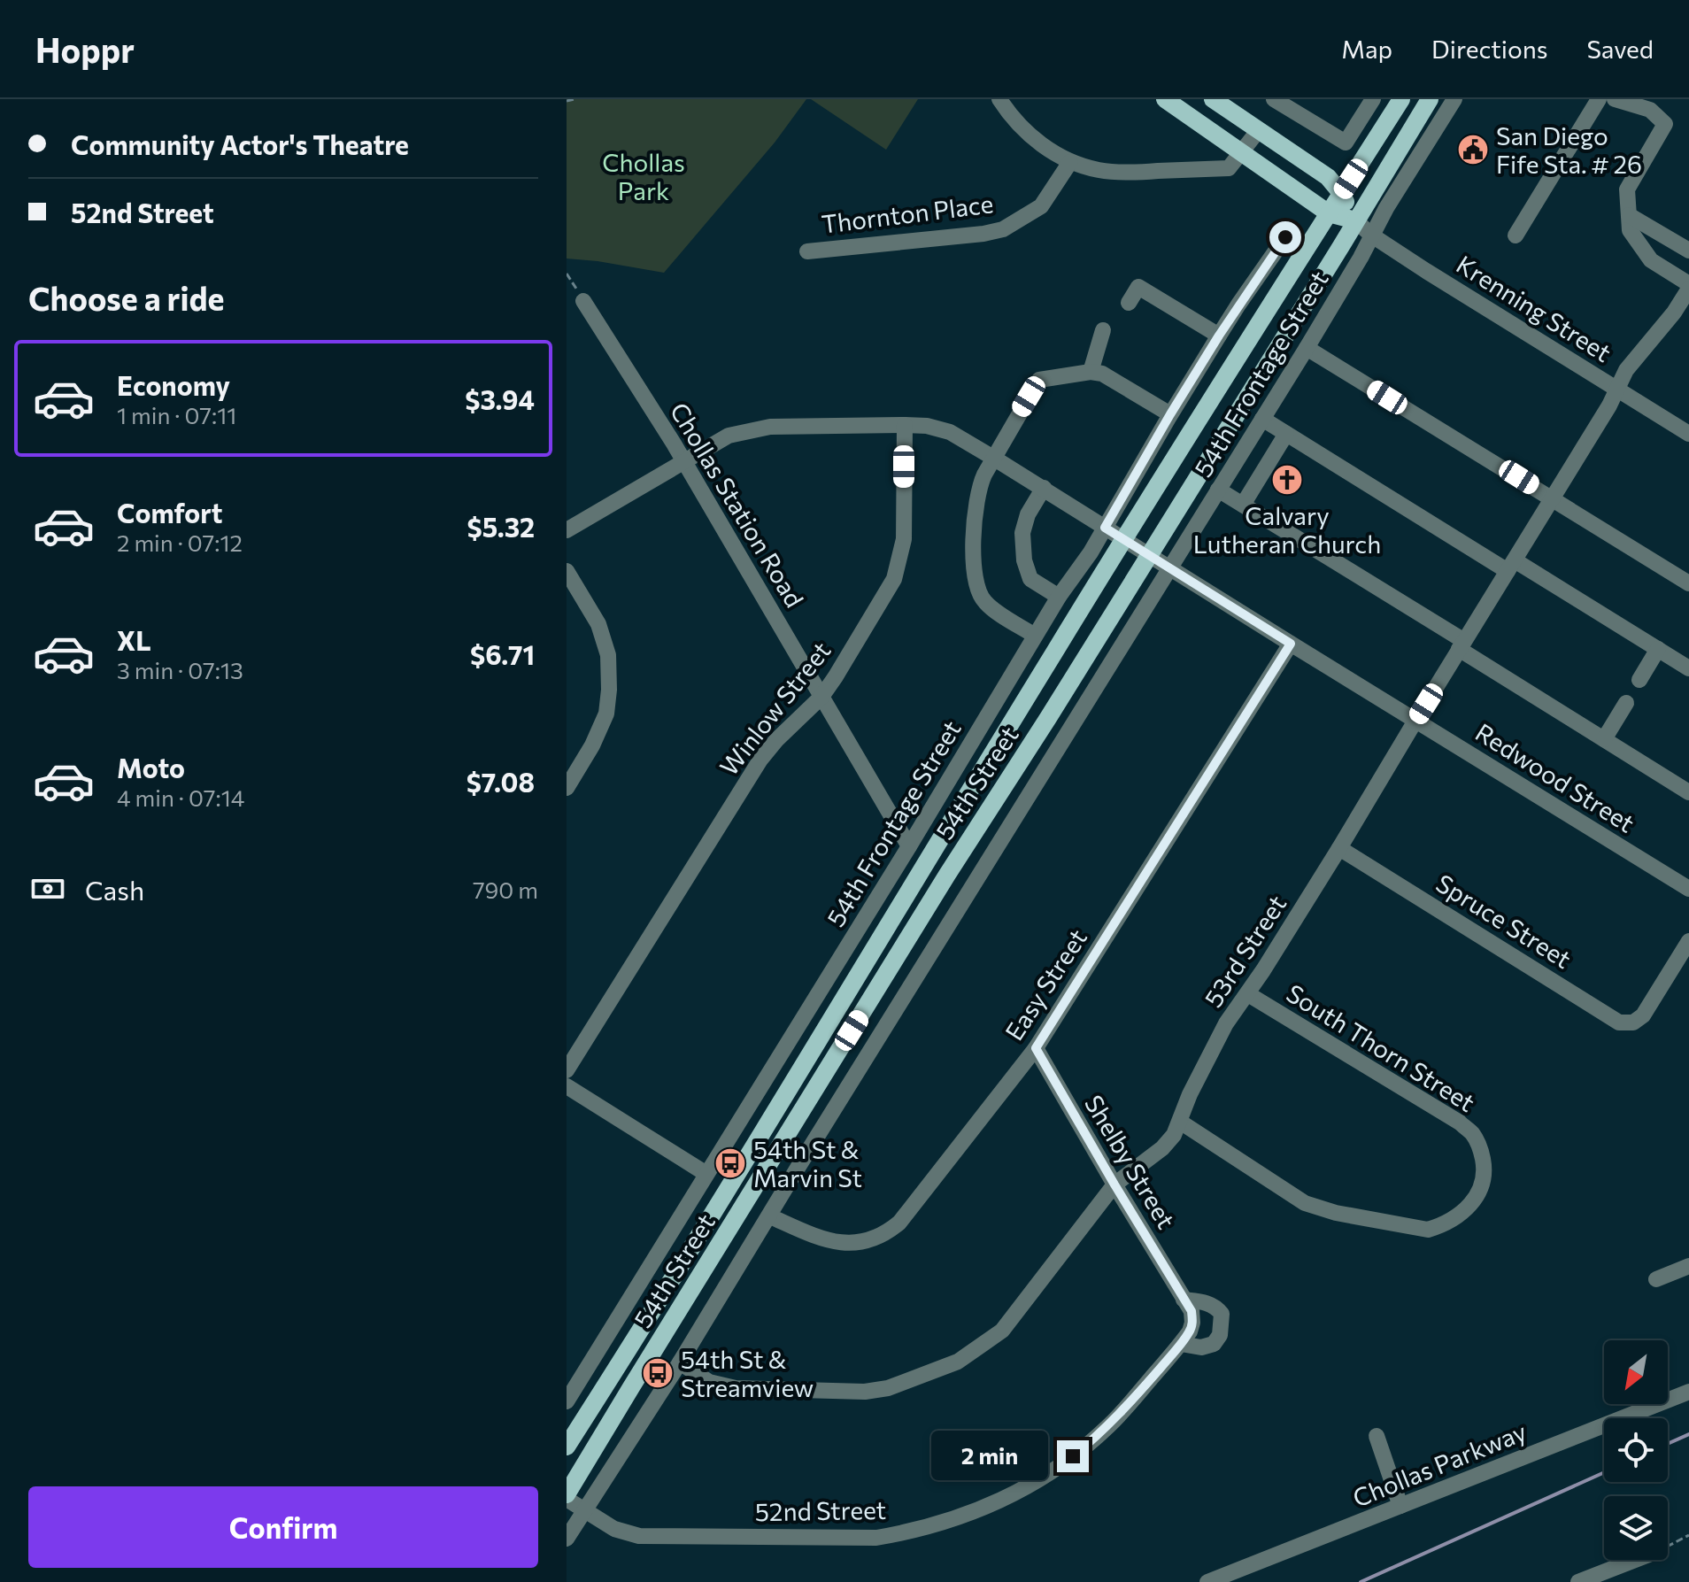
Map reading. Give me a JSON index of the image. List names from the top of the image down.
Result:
{
  "streets": {
    "main road": ["54th Street"],
    "street": [
      "Thornton Place",
      "Krenning Street",
      "54th Frontage Street",
      "Chollas Station Road",
      "Winlow Street",
      "Redwood Street",
      "Spruce Street",
      "53rd Street",
      "Easy Street",
      "South Thorn Street",
      "Shelby Street",
      "Chollas Parkway",
      "52nd Street"
    ]
  },
  "crossings": [
    ["Krenning Street", "54th Frontage Street"],
    ["Krenning Street", "54th Street"],
    ["Krenning Street", "53rd Street"],
    ["54th Frontage Street", "Chollas Station Road"],
    ["54th Frontage Street", "Redwood Street"],
    ["54th Frontage Street", "53rd Street"],
    ["54th Frontage Street", "Easy Street"],
    ["54th Frontage Street", "52nd Street"],
    ["Chollas Station Road", "Winlow Street"],
    ["Chollas Station Road", "Redwood Street"],
    ["Winlow Street", "Redwood Street"],
    ["Redwood Street", "54th Street"],
    ["Redwood Street", "53rd Street"],
    ["Redwood Street", "Easy Street"],
    ["54th Street", "52nd Street"],
    ["Spruce Street", "53rd Street"],
    ["53rd Street", "South Thorn Street"],
    ["53rd Street", "Shelby Street"],
    ["Easy Street", "Shelby Street"],
    ["Shelby Street", "52nd Street"]
  ],
  "parks": ["Chollas Park"],
  "places": {
    "public building": ["San Diego Fife Sta. # 26"],
    "church": ["Calvary Lutheran Church"],
    "bus stop": ["54th St & Marvin St", "54th St & Streamview"]
  },
  "north": "bottom left",
  "page": {
    "header": "Hoppr",
    "nav": ["Map", "Directions", "Saved"],
    "banner": ["Community Actor's Theatre", "52nd Street"],
    "heading": "Choose a ride",
    "list": [
      {
        "name": "Economy",
        "note": "1 min · 07:11",
        "value": "$3.94"
      },
      {
        "name": "Comfort",
        "note": "2 min · 07:12",
        "value": "$5.32"
      },
      {
        "name": "XL",
        "note": "3 min · 07:13",
        "value": "$6.71"
      },
      {
        "name": "Moto",
        "note": "4 min · 07:14",
        "value": "$7.08"
      }
    ],
    "pay": ["Cash", "790 m"],
    "bubble": "2 min",
    "buttons": "Confirm"
  }
}
